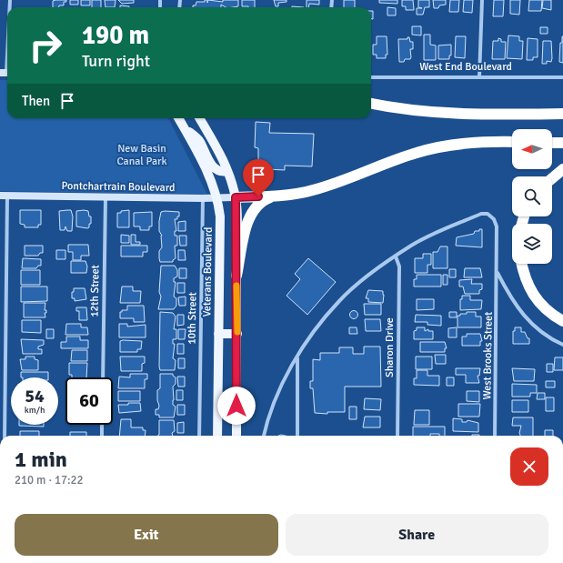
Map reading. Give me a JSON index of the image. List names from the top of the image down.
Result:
{
  "streets": {
    "main road": ["Pontchartrain Boulevard", "Veterans Boulevard"],
    "street": [
      "West End Boulevard",
      "12th Street",
      "10th Street",
      "Sharon Drive",
      "West Brooks Street"
    ]
  },
  "crossings": [
    ["Pontchartrain Boulevard", "Veterans Boulevard"],
    ["Pontchartrain Boulevard", "12th Street"],
    ["Pontchartrain Boulevard", "10th Street"],
    ["Sharon Drive", "West Brooks Street"]
  ],
  "parks": ["New Basin Canal Park"],
  "north": "left",
  "page": {
    "turn": ["190 m", "Turn right"],
    "then": "Then",
    "speed": "54 km/h",
    "limit": "60",
    "heading": ["1 min", "210 m · 17:22"],
    "buttons": ["Exit", "Share"]
  }
}
